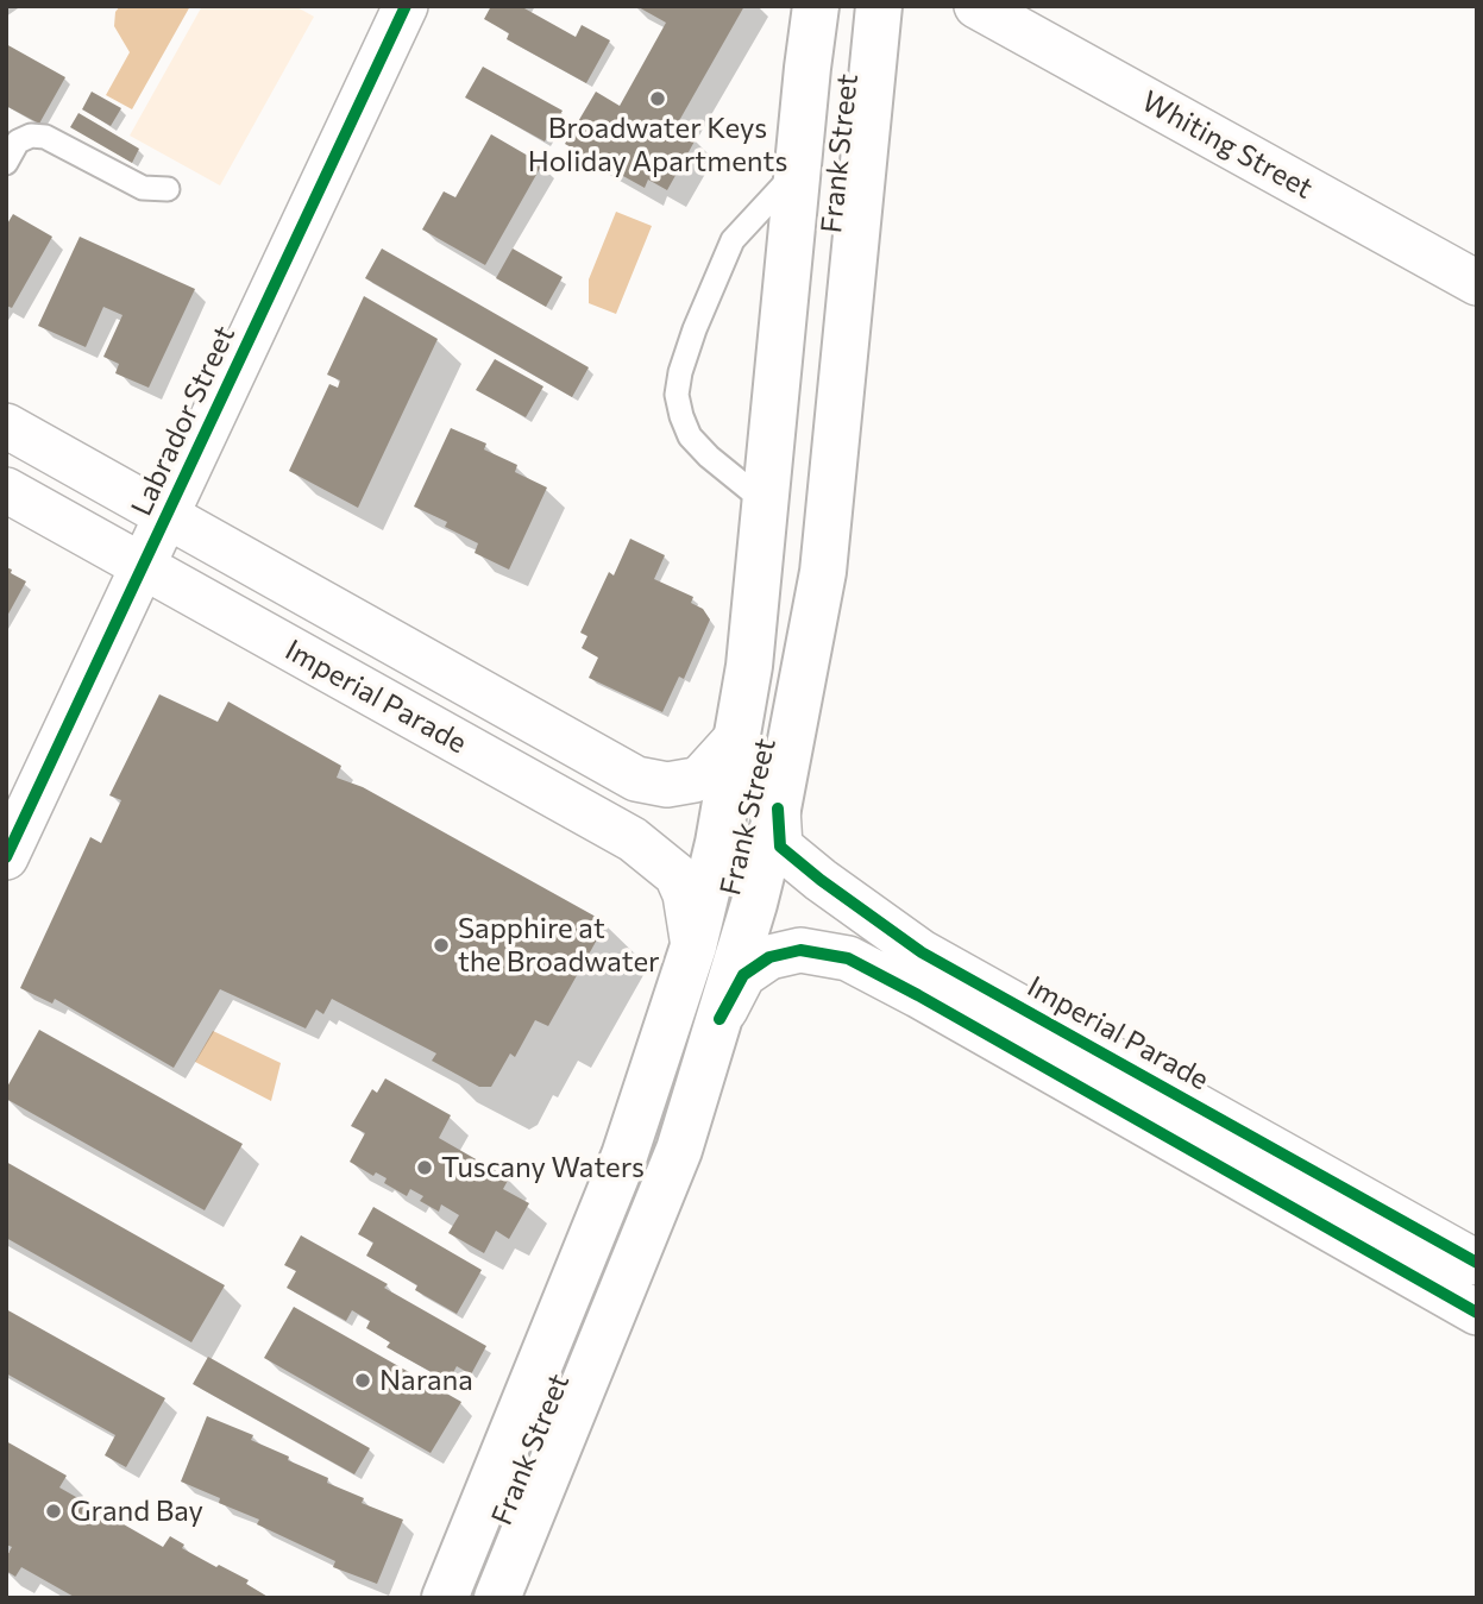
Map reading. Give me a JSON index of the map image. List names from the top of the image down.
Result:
{
  "streets": {
    "highway": ["Frank Street"],
    "street": ["Whiting Street", "Labrador Street", "Imperial Parade"]
  },
  "crossings": [
    ["Frank Street", "Imperial Parade"],
    ["Labrador Street", "Imperial Parade"]
  ],
  "places": [
    "Broadwater Keys Holiday Apartments",
    "Sapphire at the Broadwater",
    "Tuscany Waters",
    "Narana",
    "Grand Bay"
  ]
}
